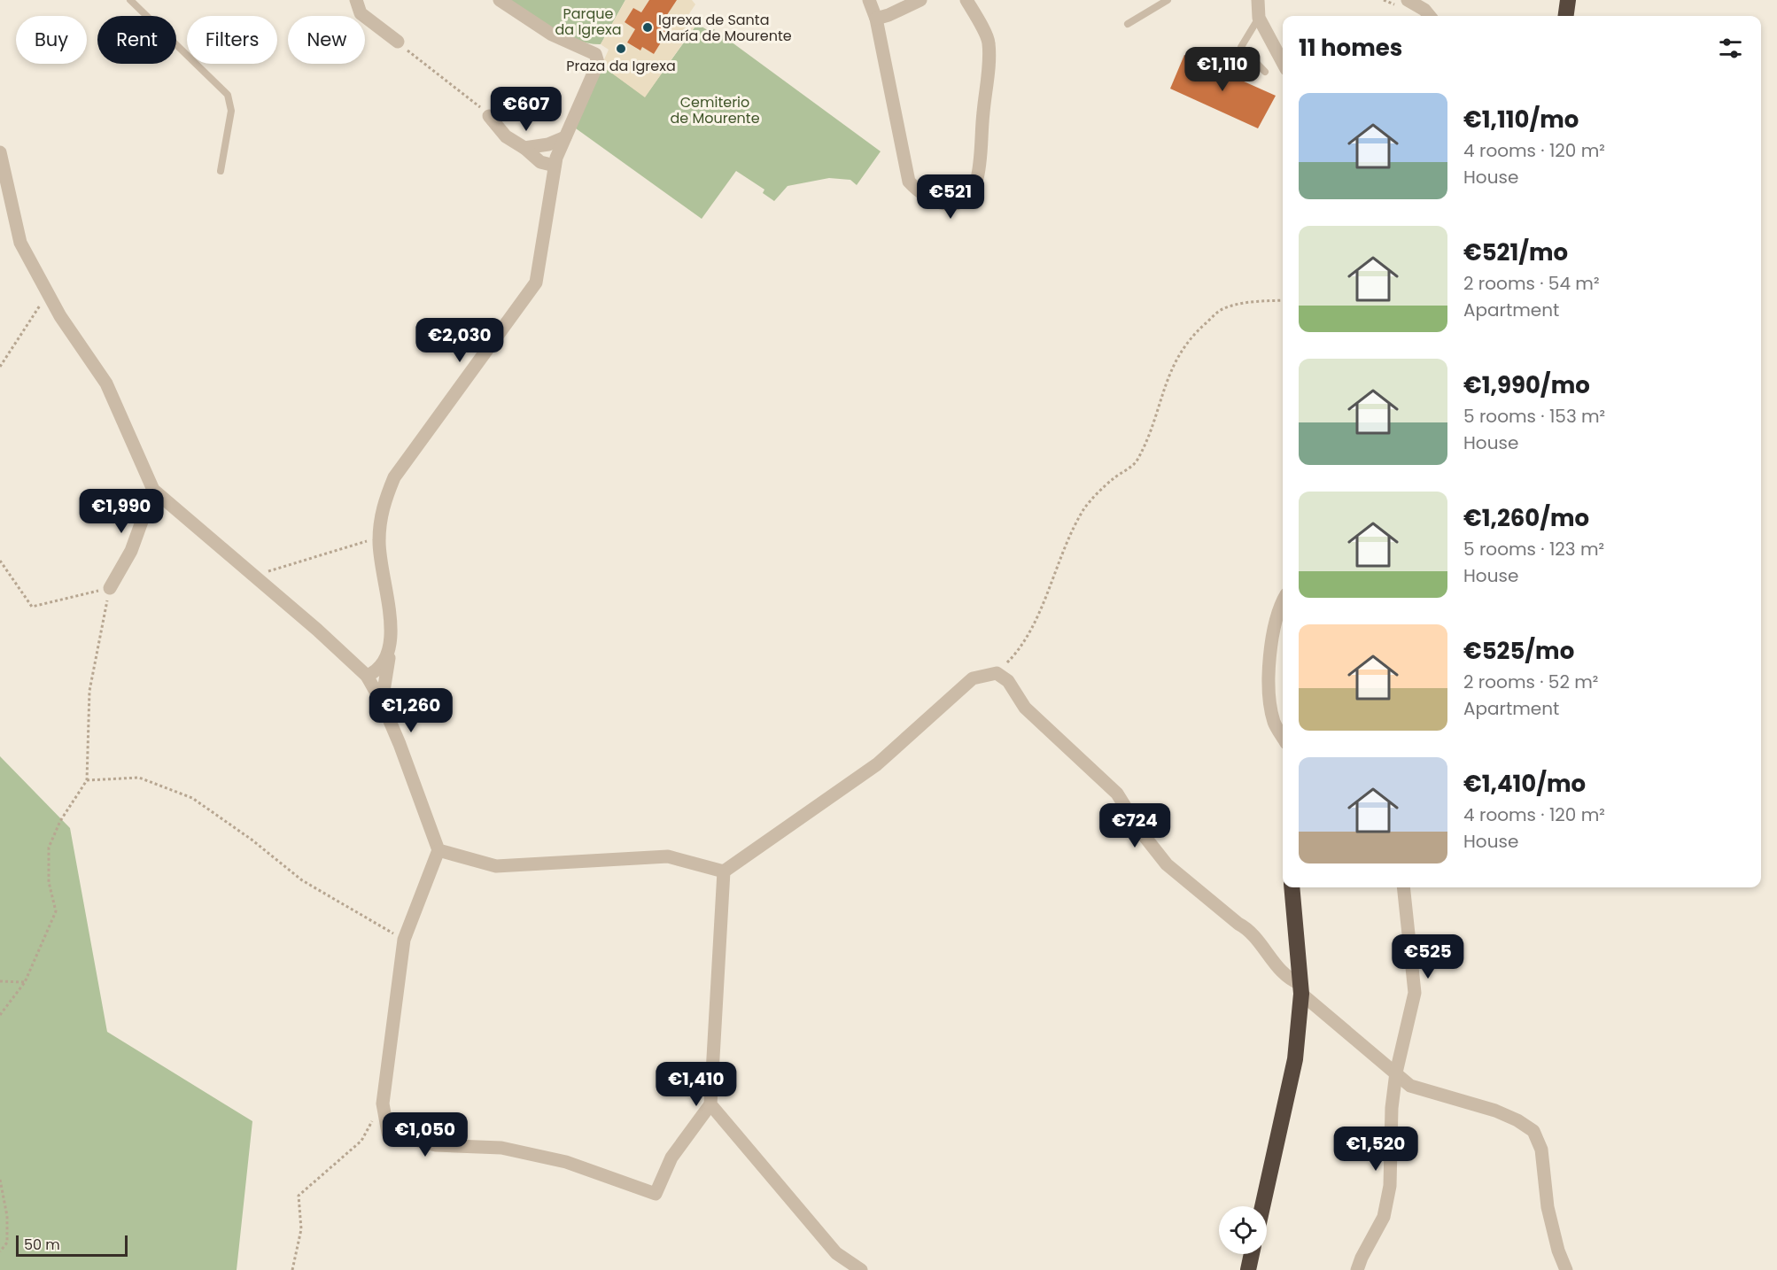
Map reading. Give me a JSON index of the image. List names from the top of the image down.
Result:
{
  "parks": ["Parque da Igrexa", "Cemiterio de Mourente"],
  "places": ["Igrexa de Santa María de Mourente", "Praza da Igrexa"],
  "scale_bar": "50 m",
  "page": {
    "chip": [
      "Buy",
      "Rent",
      "Filters",
      "New"
    ],
    "heading": "11 homes",
    "price": [
      "€1,110",
      "€607",
      "€521",
      "€2,030",
      "€1,990",
      "€1,260",
      "€724",
      "€525",
      "€1,410",
      "€1,050",
      "€1,520"
    ],
    "list": [
      {
        "name": "€1,110/mo",
        "note": "4 rooms · 120 m² · House"
      },
      {
        "name": "€521/mo",
        "note": "2 rooms · 54 m² · Apartment"
      },
      {
        "name": "€1,990/mo",
        "note": "5 rooms · 153 m² · House"
      },
      {
        "name": "€1,260/mo",
        "note": "5 rooms · 123 m² · House"
      },
      {
        "name": "€525/mo",
        "note": "2 rooms · 52 m² · Apartment"
      },
      {
        "name": "€1,410/mo",
        "note": "4 rooms · 120 m² · House"
      }
    ],
    "scale": "50 m"
  }
}
